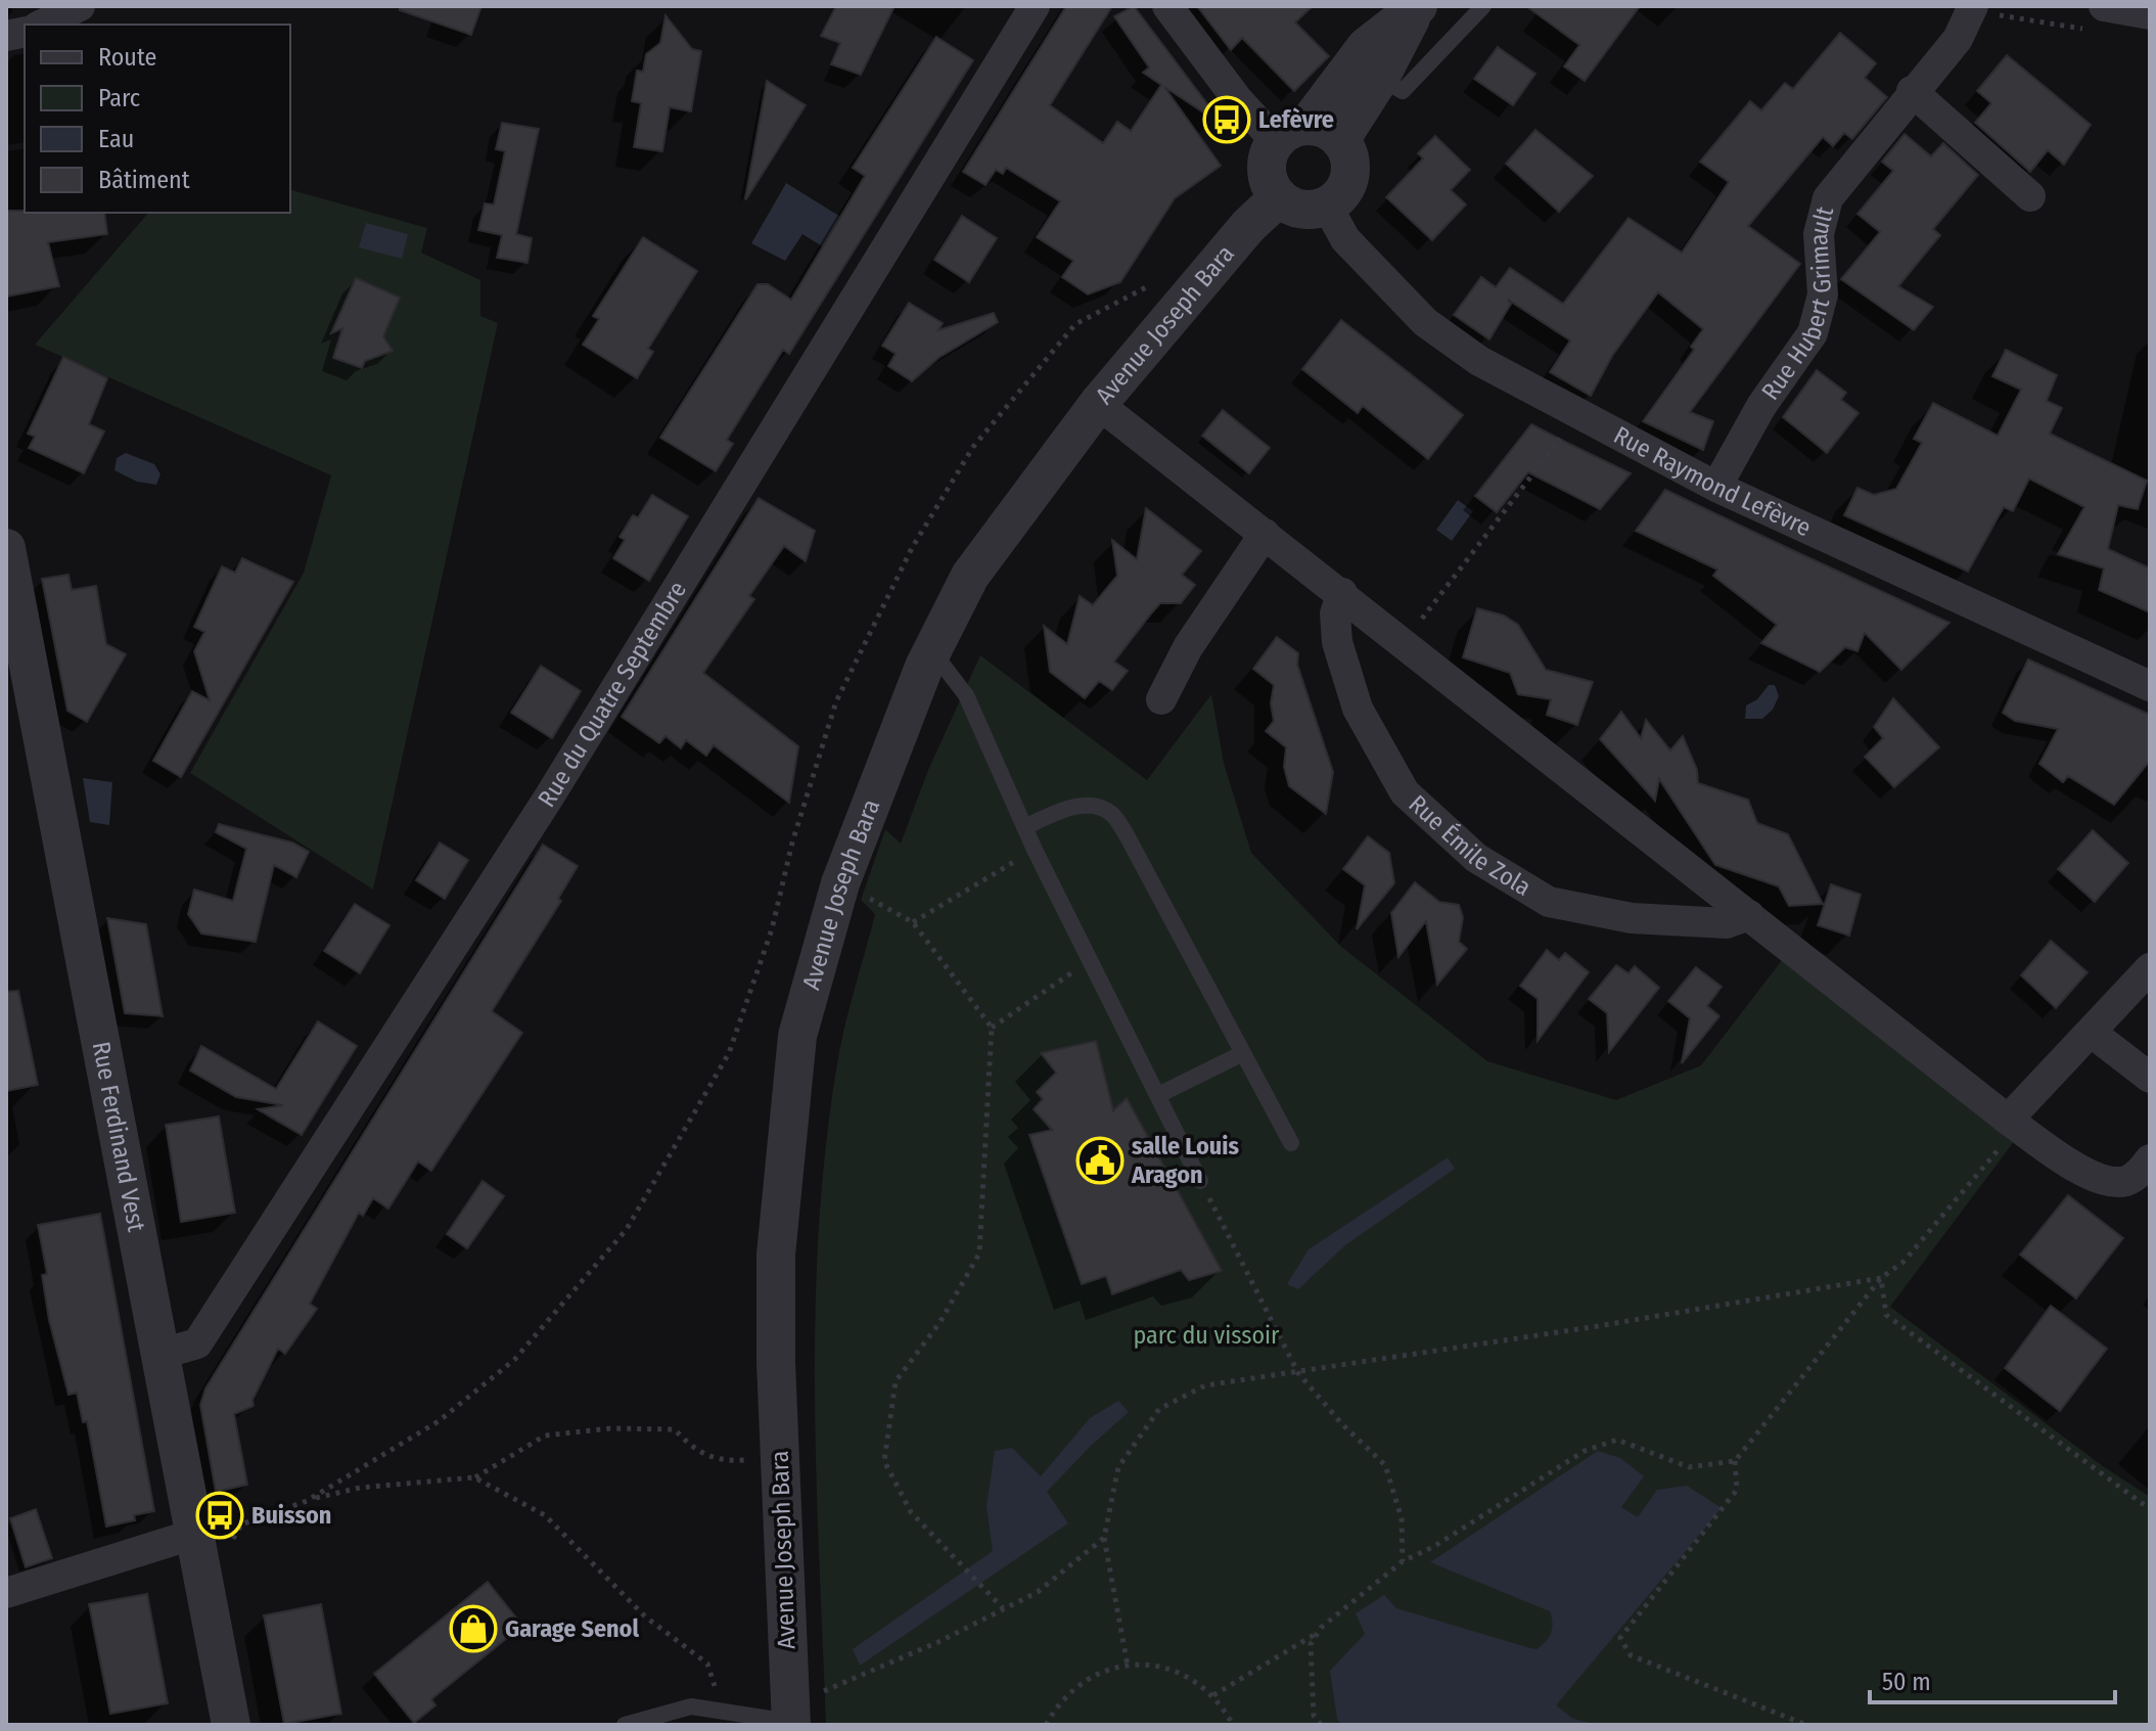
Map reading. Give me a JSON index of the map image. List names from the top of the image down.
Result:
{
  "streets": {
    "street": [
      "Rue Hubert Grimault",
      "Avenue Joseph Bara",
      "Rue Raymond Lefèvre",
      "Rue du Quatre Septembre",
      "Rue Émile Zola",
      "Rue Ferdinand Vest"
    ]
  },
  "crossings": [
    ["Rue Hubert Grimault", "Rue Raymond Lefèvre"],
    ["Avenue Joseph Bara", "Rue Raymond Lefèvre"],
    ["Rue du Quatre Septembre", "Rue Ferdinand Vest"]
  ],
  "parks": ["parc du vissoir"],
  "places": {
    "bus stop": ["Lefèvre", "Buisson"],
    "public building": ["salle Louis Aragon"],
    "shop": ["Garage Senol"]
  },
  "legend": [
    "Route",
    "Parc",
    "Eau",
    "Bâtiment"
  ],
  "scale_bar": "50 m"
}
